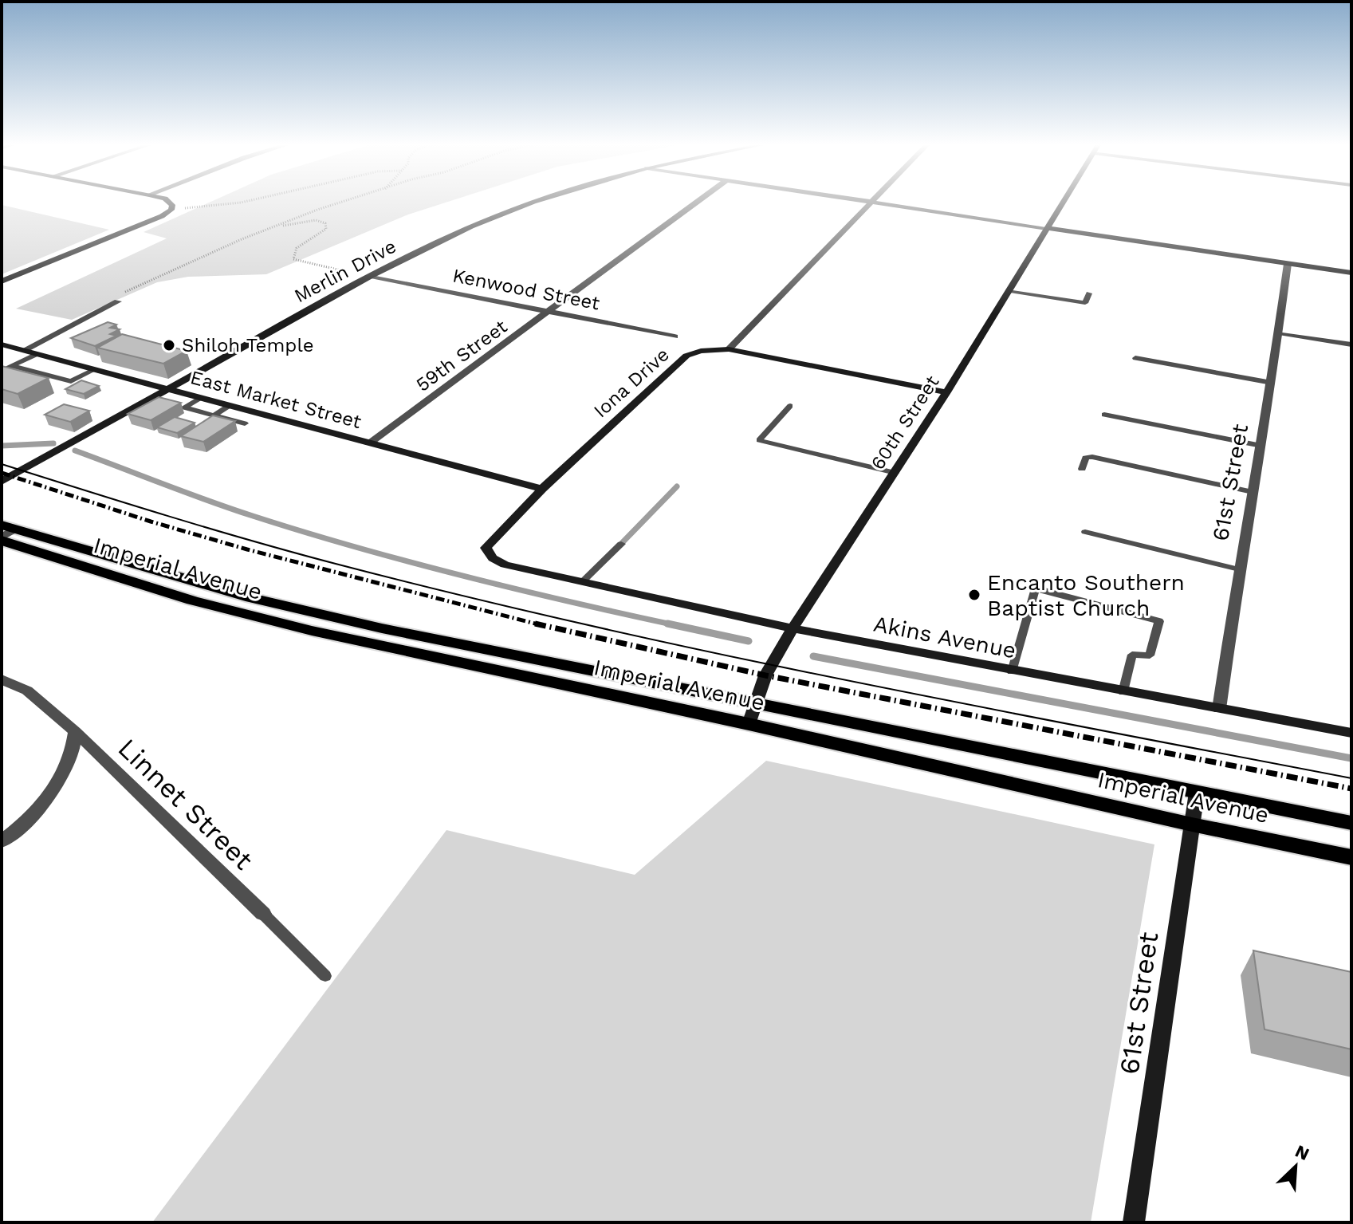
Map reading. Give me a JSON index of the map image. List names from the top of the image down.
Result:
{
  "streets": {
    "main road": ["Imperial Avenue"],
    "street": [
      "Merlin Drive",
      "Kenwood Street",
      "59th Street",
      "Iona Drive",
      "East Market Street",
      "60th Street",
      "61st Street",
      "Akins Avenue",
      "Linnet Street"
    ]
  },
  "crossings": [
    ["Merlin Drive", "Kenwood Street"],
    ["Merlin Drive", "East Market Street"],
    ["Kenwood Street", "59th Street"],
    ["59th Street", "East Market Street"],
    ["Iona Drive", "East Market Street"],
    ["Iona Drive", "Akins Avenue"],
    ["60th Street", "Imperial Avenue"],
    ["60th Street", "Akins Avenue"],
    ["61st Street", "Imperial Avenue"],
    ["61st Street", "Akins Avenue"]
  ],
  "places": ["Shiloh Temple", "Encanto Southern Baptist Church"],
  "north": "top right"
}
